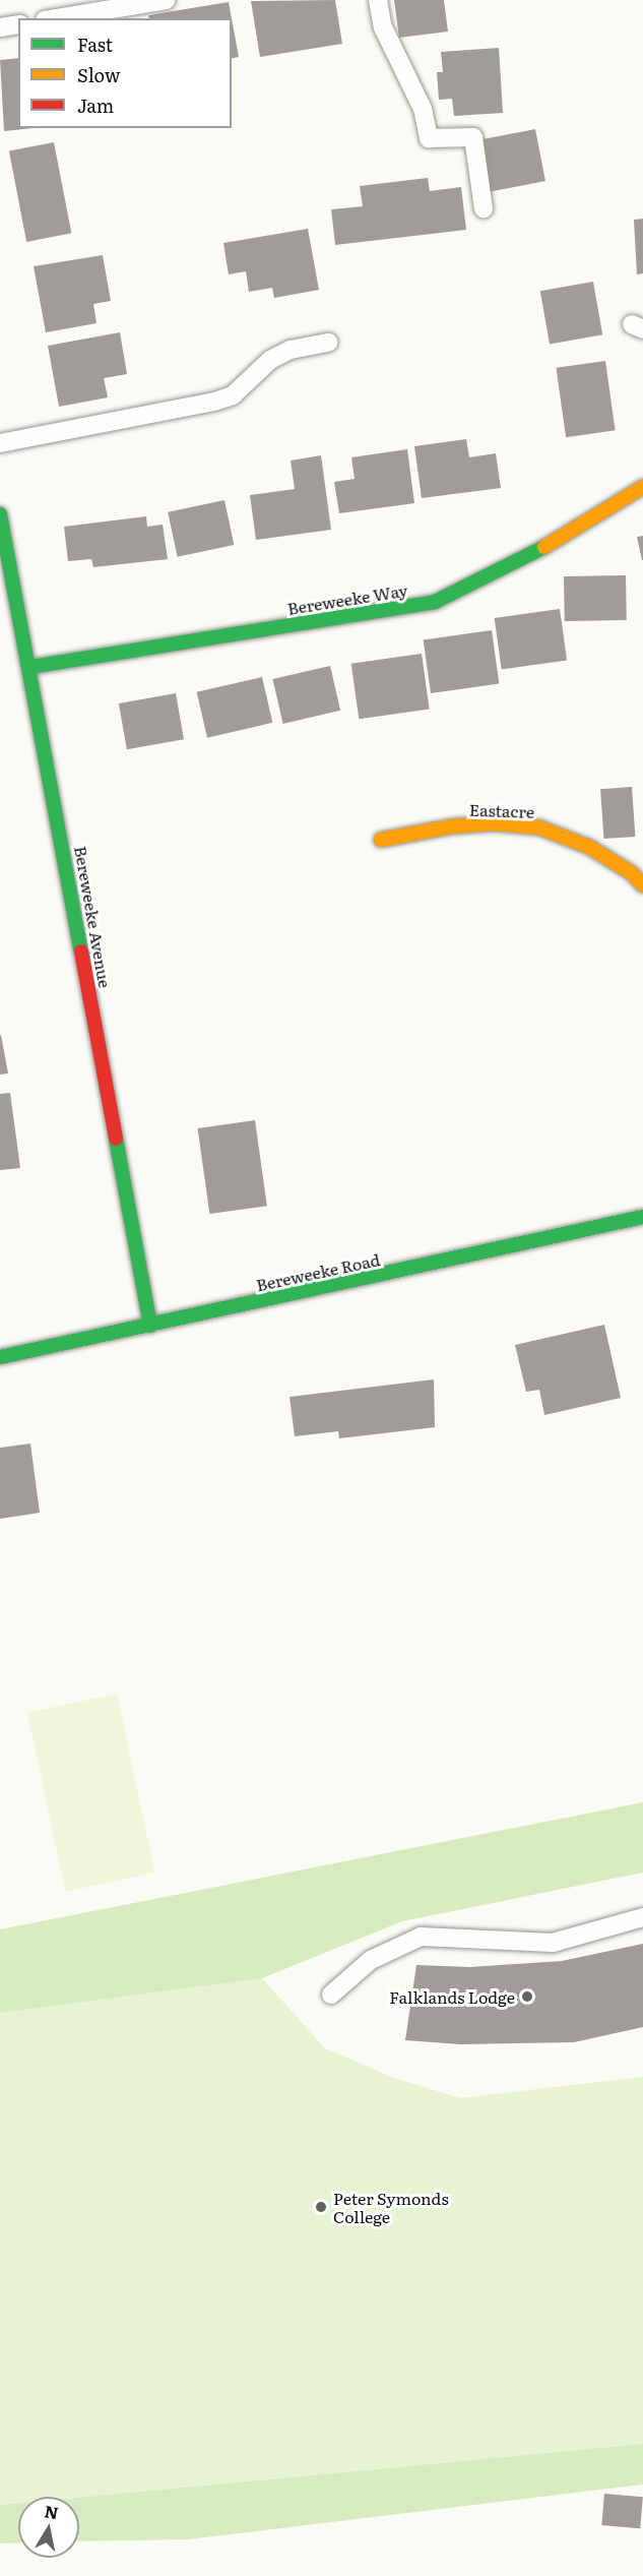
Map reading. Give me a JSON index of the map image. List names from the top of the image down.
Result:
{
  "streets": {
    "street": [
      "Bereweeke Way",
      "Eastacre",
      "Bereweeke Avenue",
      "Bereweeke Road"
    ]
  },
  "crossings": [
    ["Bereweeke Way", "Bereweeke Avenue"],
    ["Bereweeke Avenue", "Bereweeke Road"]
  ],
  "places": ["Falklands Lodge", "Peter Symonds College"],
  "legend": ["Fast", "Slow", "Jam"],
  "north": "top"
}
